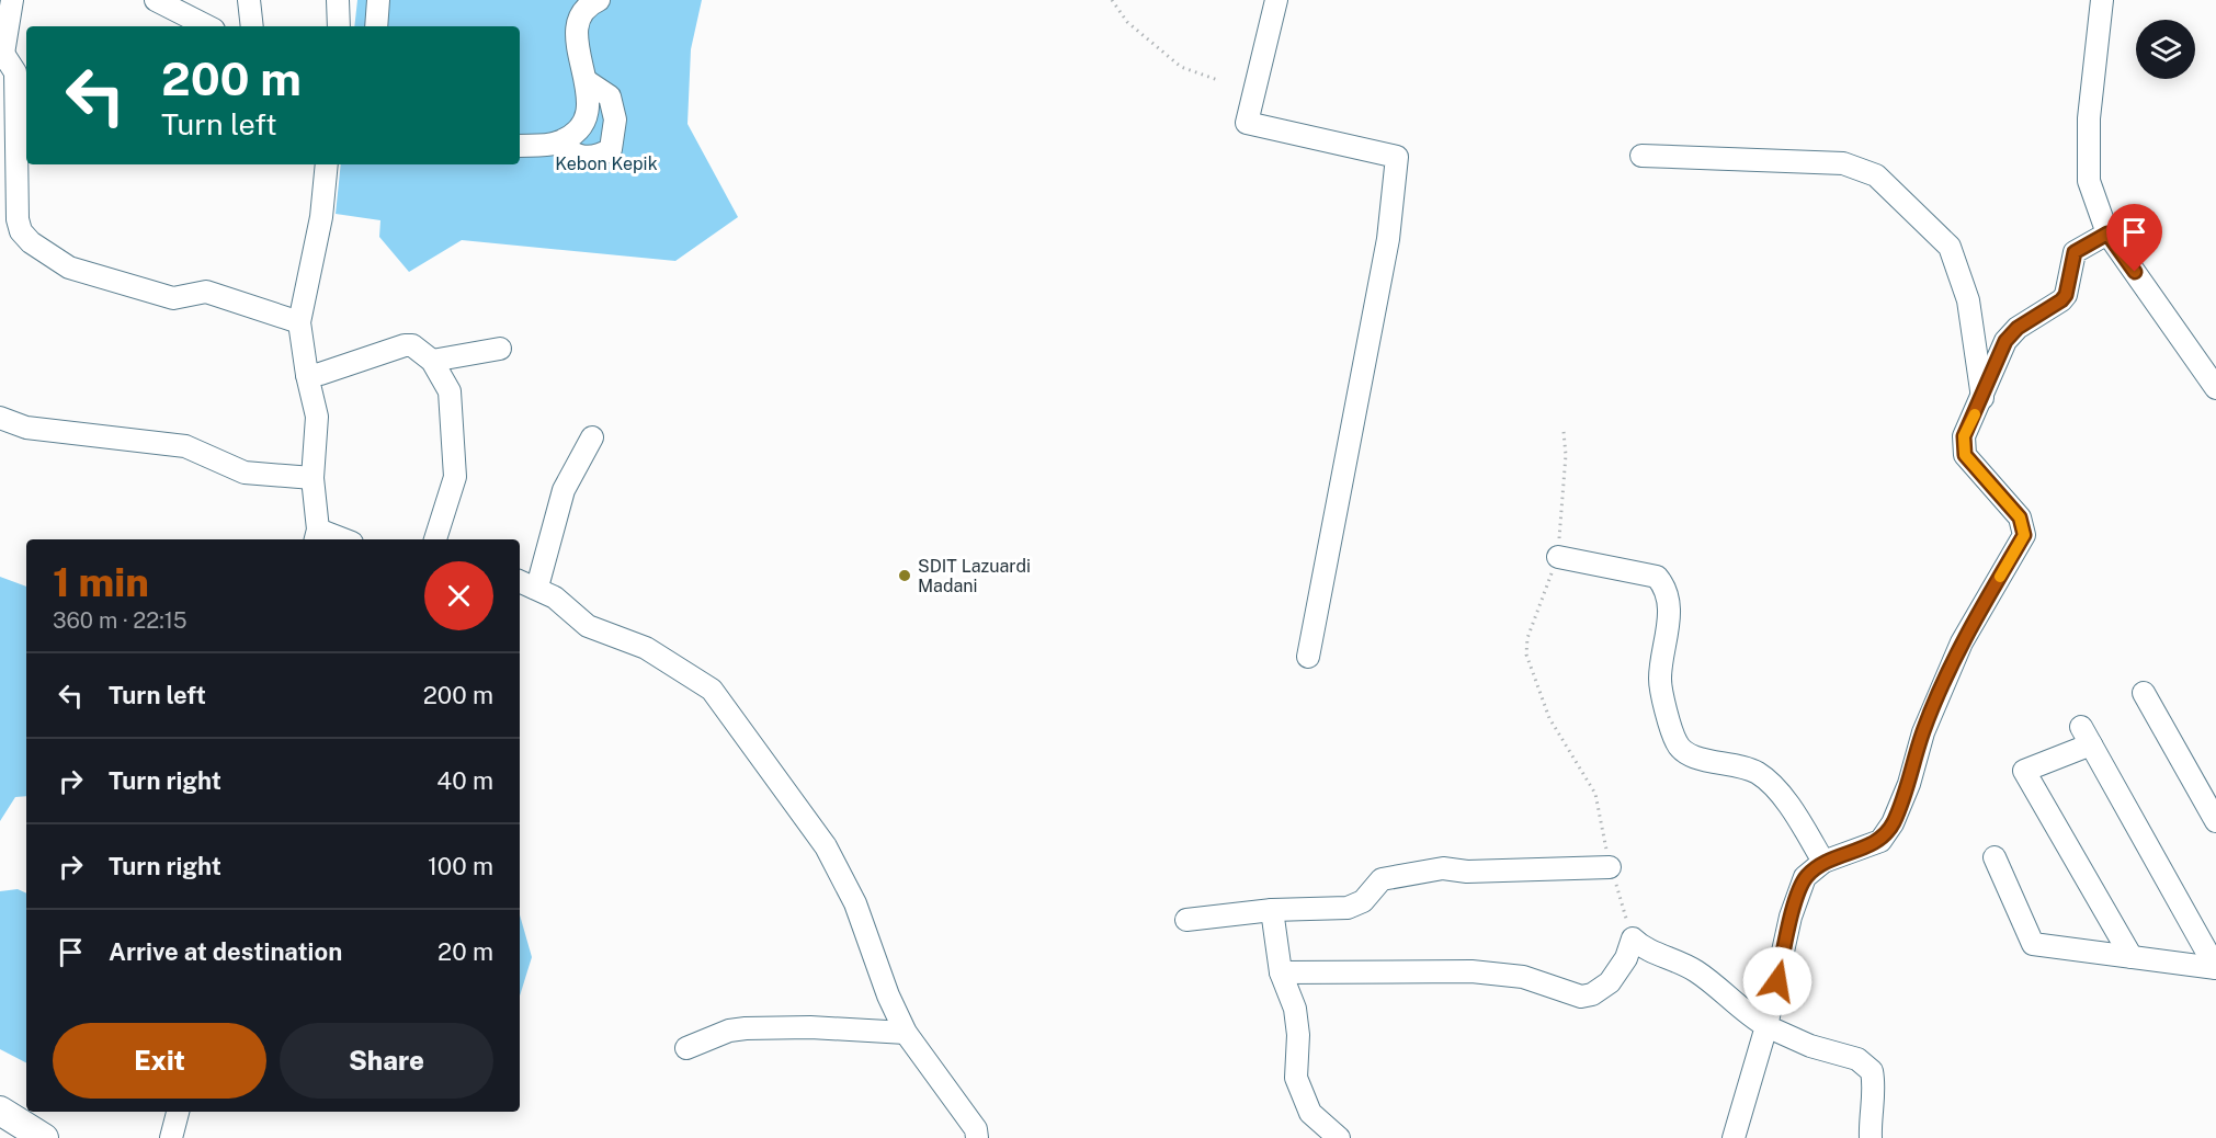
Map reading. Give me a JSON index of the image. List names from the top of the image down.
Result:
{
  "parks": ["Kebon Kepik"],
  "places": ["SDIT Lazuardi Madani"],
  "page": {
    "turn": ["200 m", "Turn left"],
    "heading": ["1 min", "360 m · 22:15"],
    "list": [
      {
        "name": "Turn left",
        "value": "200 m"
      },
      {
        "name": "Turn right",
        "value": "40 m"
      },
      {
        "name": "Turn right",
        "value": "100 m"
      },
      {
        "name": "Arrive at destination",
        "value": "20 m"
      }
    ],
    "buttons": ["Exit", "Share"]
  }
}
